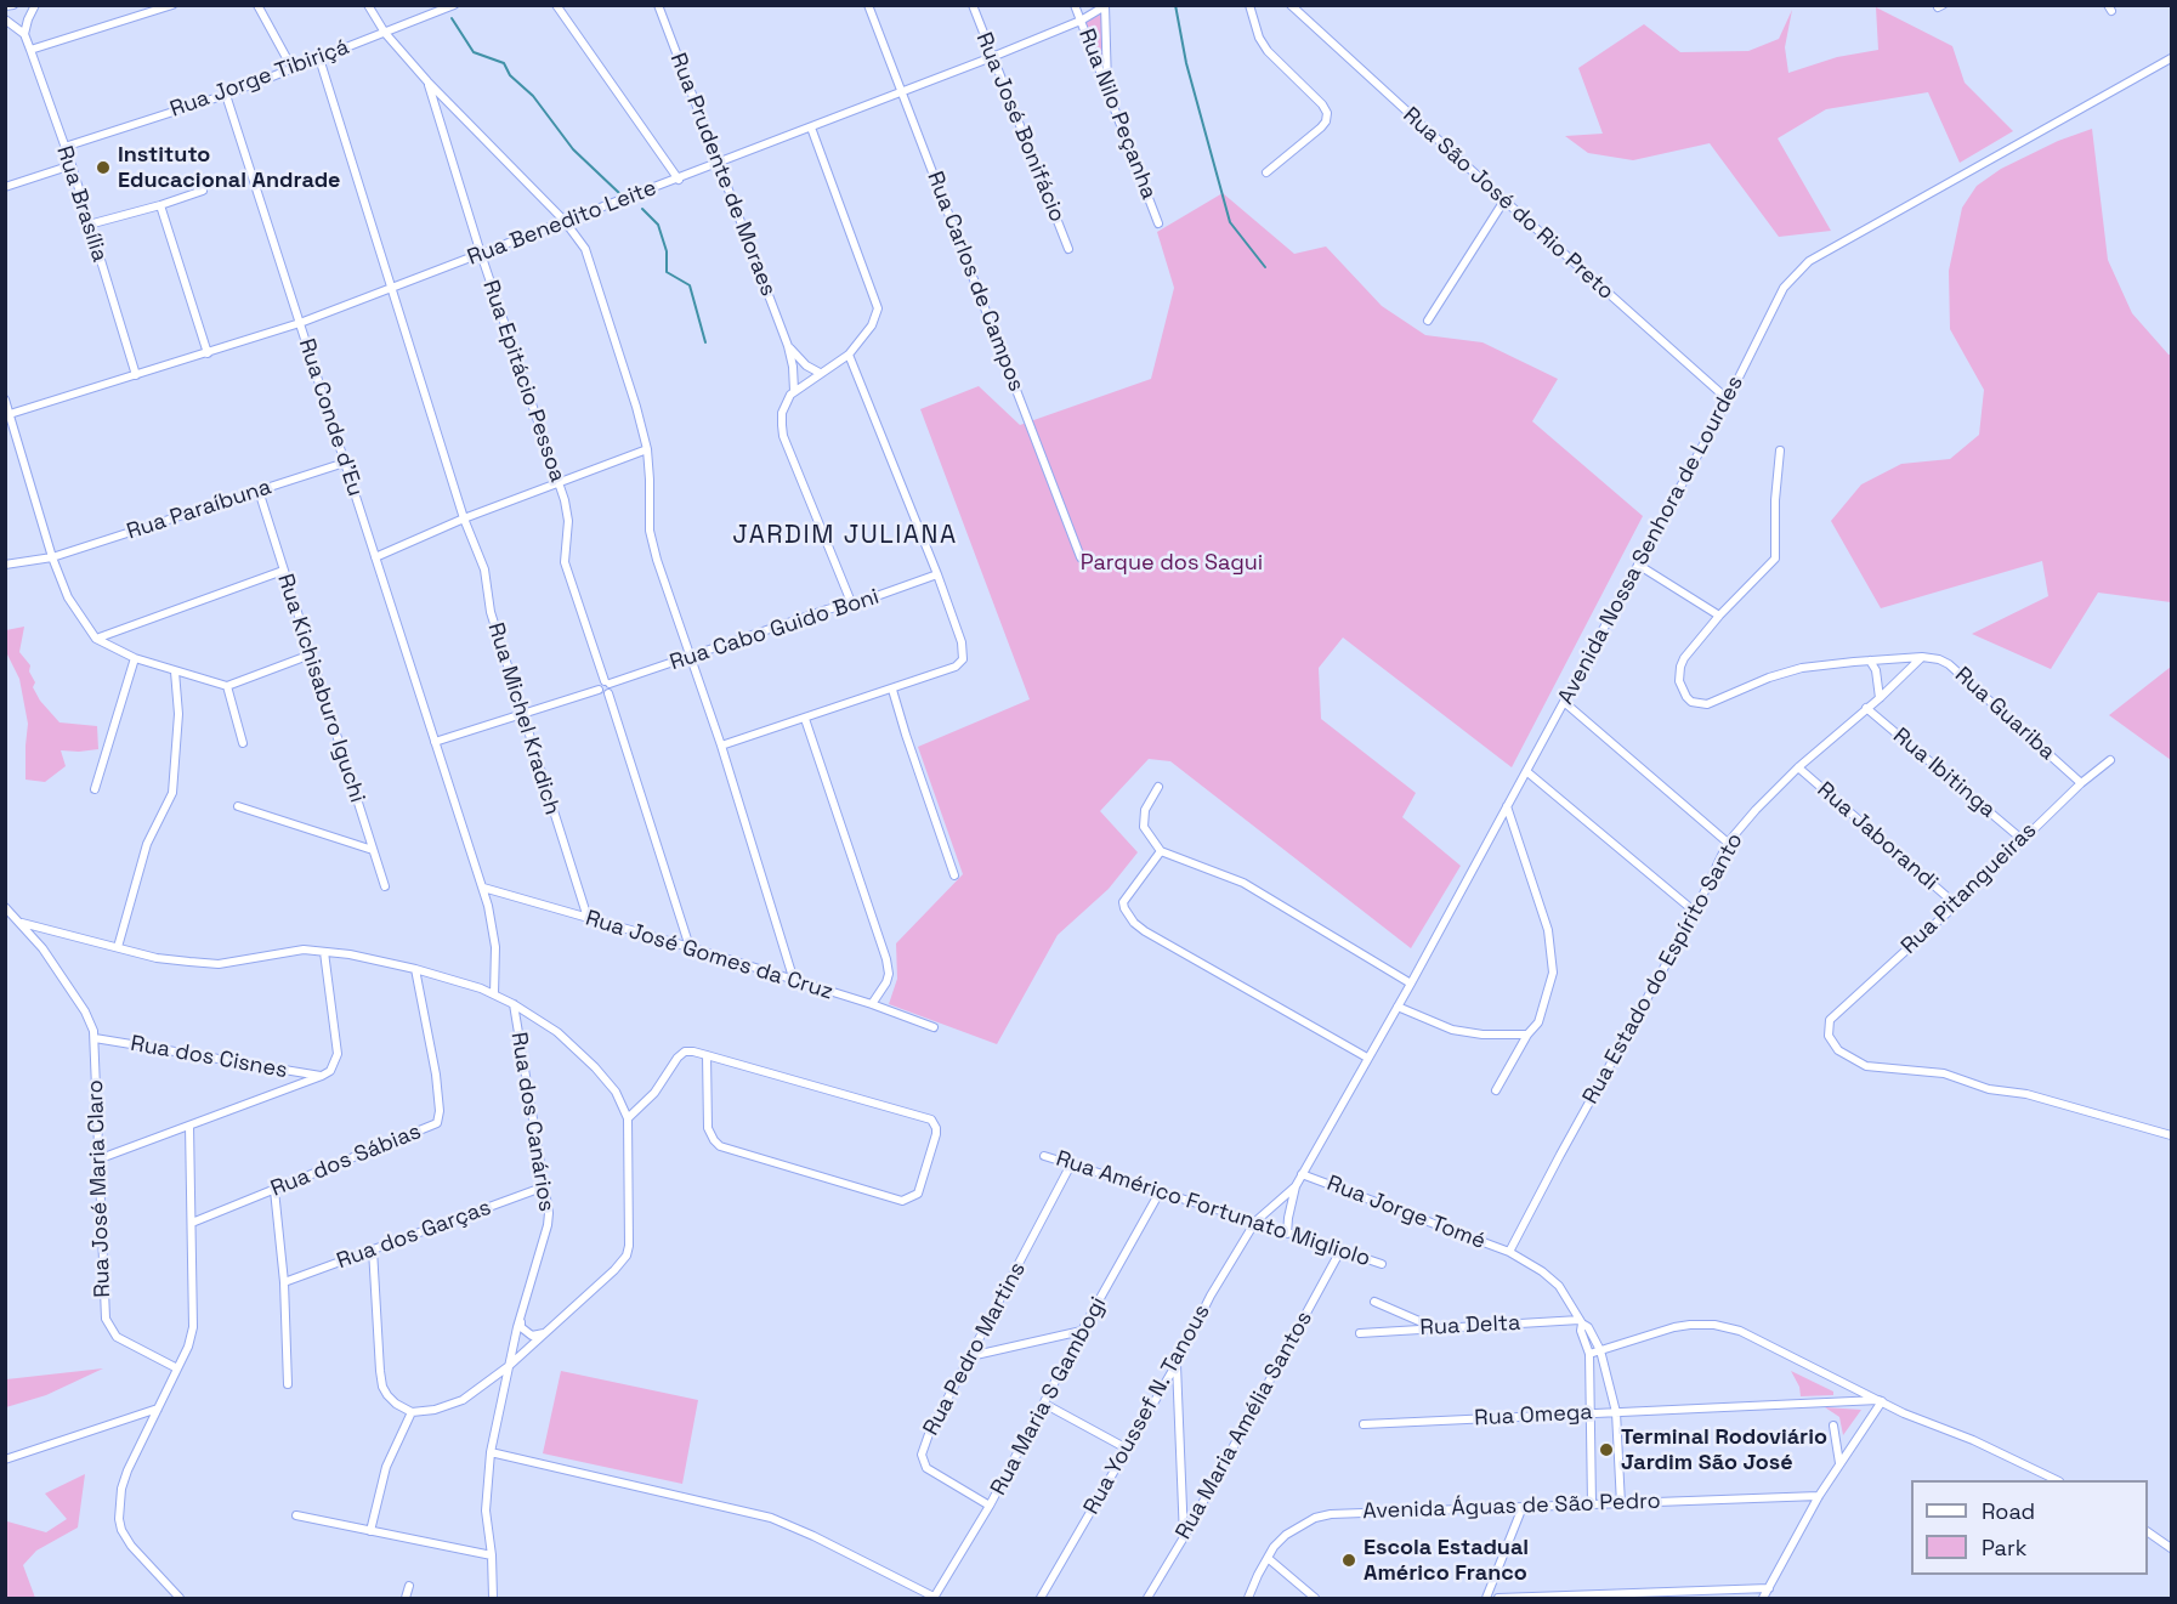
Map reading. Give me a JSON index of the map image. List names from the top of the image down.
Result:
{
  "streets": {
    "street": [
      "Rua Jorge Tibiriçá",
      "Rua Nilo Peçanha",
      "Rua José Bonifácio",
      "Rua Prudente de Moraes",
      "Rua Brasília",
      "Rua São José do Rio Preto",
      "Rua Benedito Leite",
      "Rua Carlos de Campos",
      "Rua Epitácio Pessoa",
      "Rua Conde d'Eu",
      "Rua Paraíbuna",
      "Avenida Nossa Senhora de Lourdes",
      "Rua Cabo Guido Boni",
      "Rua Kichisaburo Iguchi",
      "Rua Guariba",
      "Rua Michel Kradich",
      "Rua Ibitinga",
      "Rua Jaborandi",
      "Rua Pitangueiras",
      "Rua José Gomes da Cruz",
      "Rua Estado do Espírito Santo",
      "Rua dos Cisnes",
      "Rua dos Canários",
      "Rua dos Sábias",
      "Rua José Maria Claro",
      "Rua Américo Fortunato Migliolo",
      "Rua Jorge Tomé",
      "Rua dos Garças",
      "Rua Delta",
      "Rua Pedro Martins",
      "Rua Maria S Gambogi",
      "Rua Youssef N. Tanous",
      "Rua Omega",
      "Rua Maria Amélia Santos",
      "Avenida Águas de São Pedro"
    ]
  },
  "crossings": [
    ["Rua Jorge Tibiriçá", "Rua Brasília"],
    ["Rua Jorge Tibiriçá", "Rua Conde d'Eu"],
    ["Rua Jorge Tibiriçá", "Rua Michel Kradich"],
    ["Rua Nilo Peçanha", "Rua Benedito Leite"],
    ["Rua José Bonifácio", "Rua Benedito Leite"],
    ["Rua Prudente de Moraes", "Rua Benedito Leite"],
    ["Rua Brasília", "Rua Benedito Leite"],
    ["Rua São José do Rio Preto", "Avenida Nossa Senhora de Lourdes"],
    ["Rua Benedito Leite", "Rua Carlos de Campos"],
    ["Rua Benedito Leite", "Rua Epitácio Pessoa"],
    ["Rua Benedito Leite", "Rua Conde d'Eu"],
    ["Rua Benedito Leite", "Rua Michel Kradich"],
    ["Rua Epitácio Pessoa", "Rua Cabo Guido Boni"],
    ["Rua Conde d'Eu", "Rua Paraíbuna"],
    ["Rua Conde d'Eu", "Rua José Gomes da Cruz"],
    ["Rua Paraíbuna", "Rua Kichisaburo Iguchi"],
    ["Avenida Nossa Senhora de Lourdes", "Rua Jorge Tomé"],
    ["Avenida Nossa Senhora de Lourdes", "Rua Youssef N. Tanous"],
    ["Rua Guariba", "Rua Pitangueiras"],
    ["Rua Guariba", "Rua Estado do Espírito Santo"],
    ["Rua Michel Kradich", "Rua José Gomes da Cruz"],
    ["Rua Ibitinga", "Rua Pitangueiras"],
    ["Rua Ibitinga", "Rua Estado do Espírito Santo"],
    ["Rua Jaborandi", "Rua Pitangueiras"],
    ["Rua Jaborandi", "Rua Estado do Espírito Santo"],
    ["Rua Estado do Espírito Santo", "Rua Jorge Tomé"],
    ["Rua dos Cisnes", "Rua José Maria Claro"],
    ["Rua dos Canários", "Rua dos Garças"],
    ["Rua Américo Fortunato Migliolo", "Rua Pedro Martins"],
    ["Rua Américo Fortunato Migliolo", "Rua Maria S Gambogi"],
    ["Rua Américo Fortunato Migliolo", "Rua Youssef N. Tanous"],
    ["Rua Américo Fortunato Migliolo", "Rua Maria Amélia Santos"],
    ["Rua Jorge Tomé", "Rua Delta"],
    ["Rua Jorge Tomé", "Rua Omega"],
    ["Rua Jorge Tomé", "Avenida Águas de São Pedro"],
    ["Rua Pedro Martins", "Rua Maria S Gambogi"]
  ],
  "districts": ["JARDIM JULIANA"],
  "parks": ["Parque dos Sagui"],
  "places": ["Instituto Educacional Andrade", "Terminal Rodoviário Jardim São José", "Escola Estadual Américo Franco"],
  "legend": ["Road", "Park"]
}
